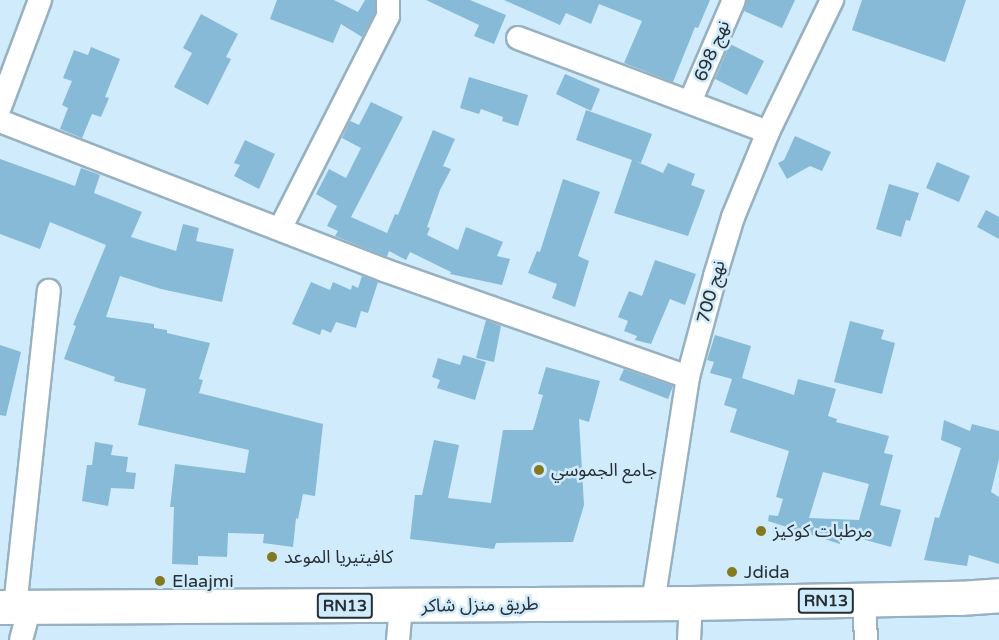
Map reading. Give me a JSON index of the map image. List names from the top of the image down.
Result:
{
  "streets": {
    "main road": ["RN13", "طريق منزل شاكر"],
    "street": ["نهج 698", "نهج 700"]
  },
  "crossings": [
    ["نهج 700", "طريق منزل شاكر"]
  ],
  "places": [
    "جامع الجموسي",
    "مرطبات كوكيز",
    "كافيتيريا الموعد",
    "Jdida",
    "Elaajmi"
  ]
}
